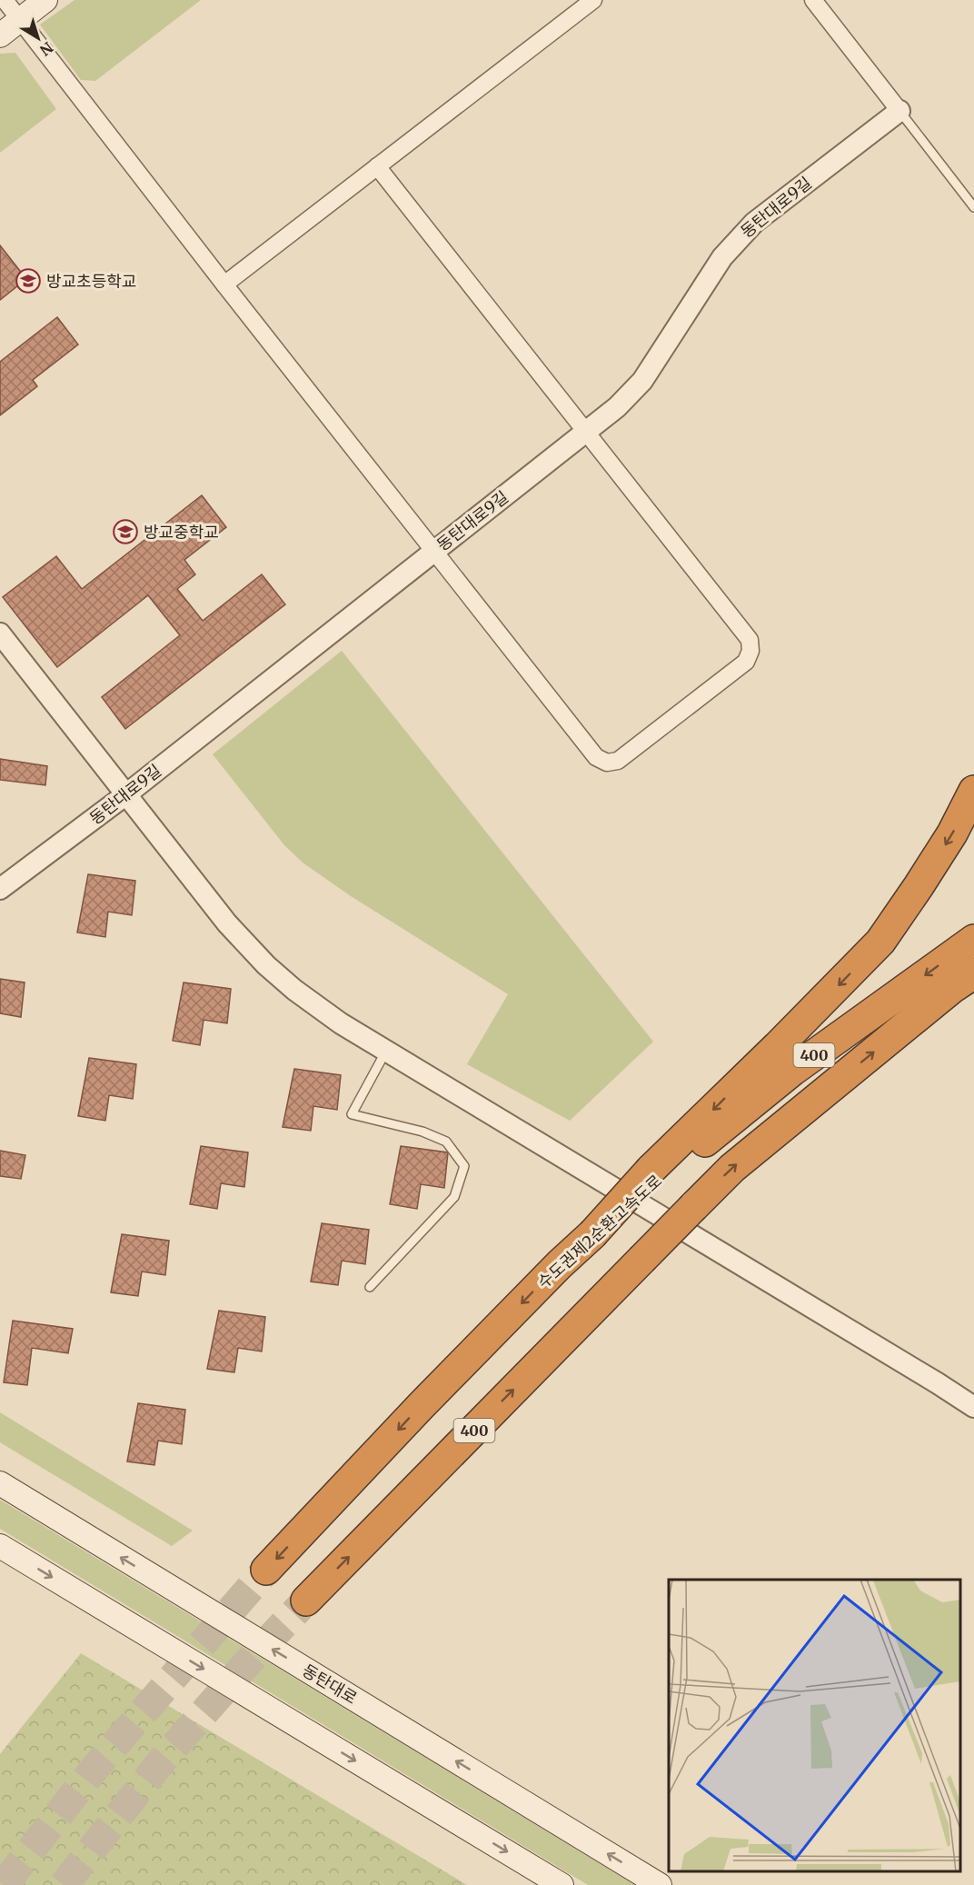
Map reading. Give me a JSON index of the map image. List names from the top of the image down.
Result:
{
  "streets": {
    "highway": ["400", "수도권제2순환고속도로"],
    "main road": ["동탄대로"],
    "street": ["동탄대로9길"]
  },
  "places": {
    "school or university": ["방교초등학교", "방교중학교"]
  },
  "north": "bottom right"
}
